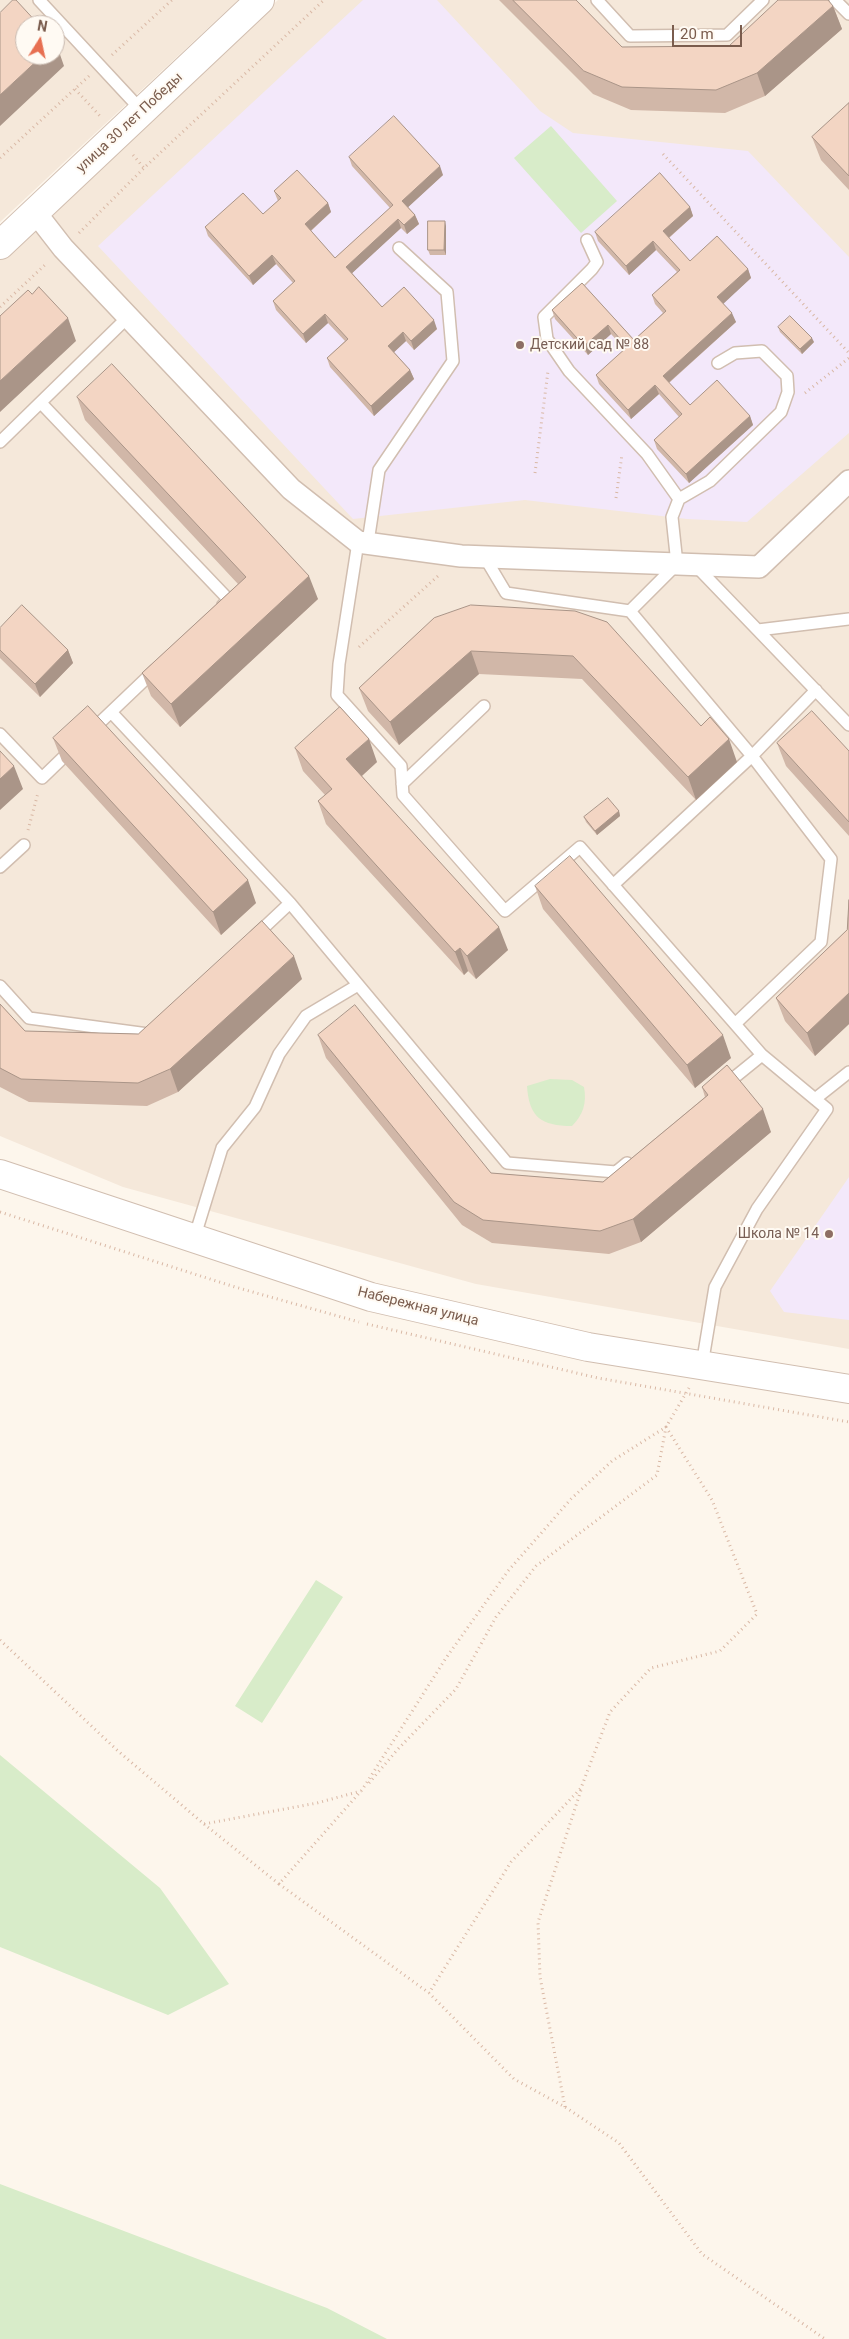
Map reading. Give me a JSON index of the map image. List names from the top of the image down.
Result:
{
  "streets": {
    "street": ["улица 30 лет Победы", "Набережная улица"]
  },
  "places": ["Детский сад № 88", "Школа № 14"],
  "scale_bar": "20 m",
  "north": "top"
}
